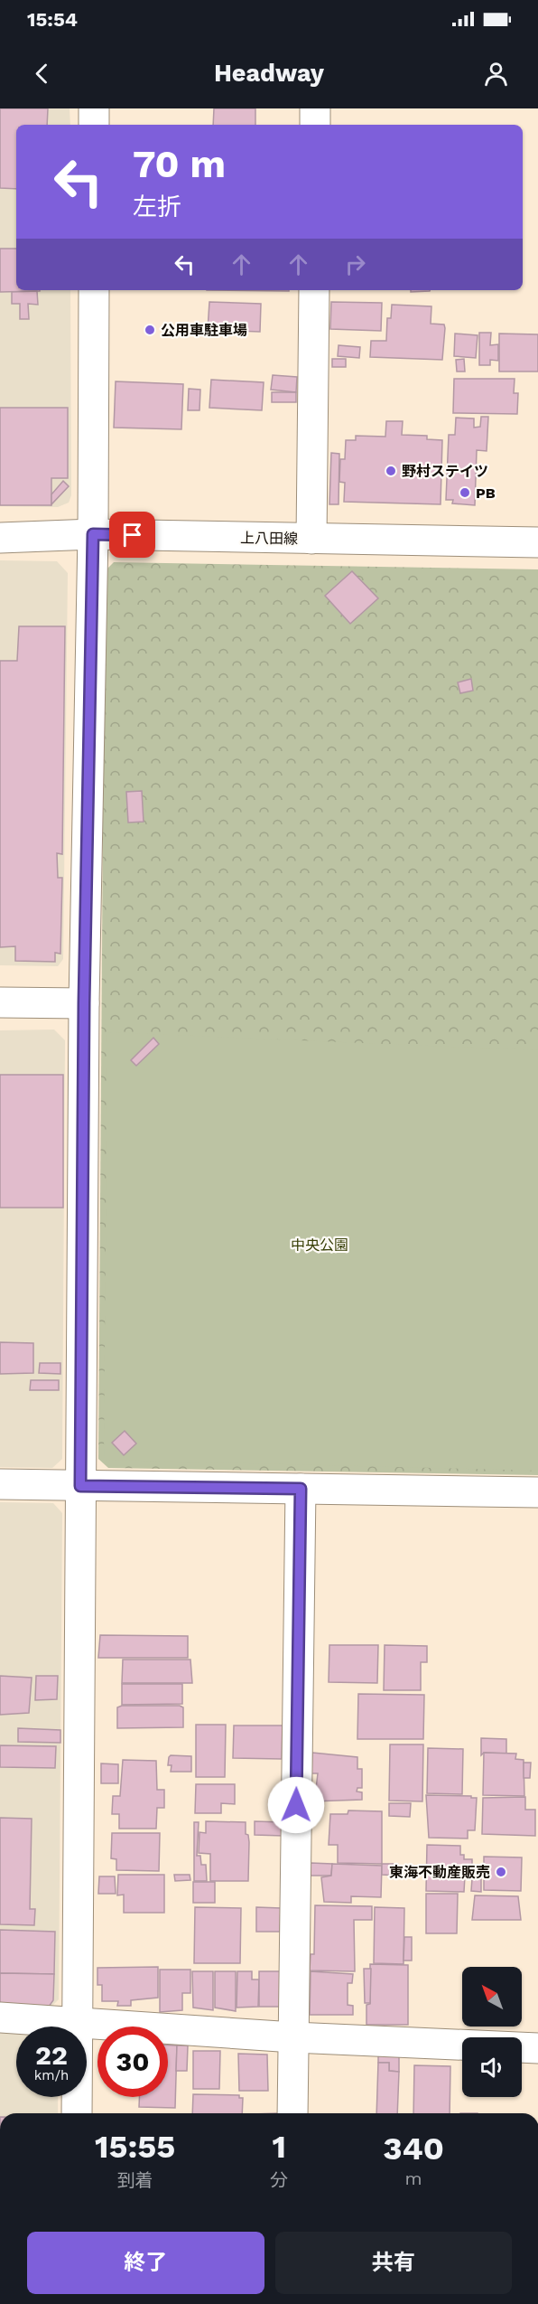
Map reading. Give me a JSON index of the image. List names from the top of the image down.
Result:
{
  "streets": {
    "street": ["上八田線"]
  },
  "parks": ["中央公園"],
  "places": [
    "公用車駐車場",
    "野村ステイツ",
    "PB",
    "東海不動産販売"
  ],
  "north": "top left",
  "page": {
    "status": "15:54",
    "header": "Headway",
    "turn": ["70 m", "左折"],
    "speed": "22 km/h",
    "limit": "30",
    "eta": [
      "15:55",
      "到着",
      "1",
      "分",
      "340",
      "m"
    ],
    "buttons": ["終了", "共有"]
  }
}
